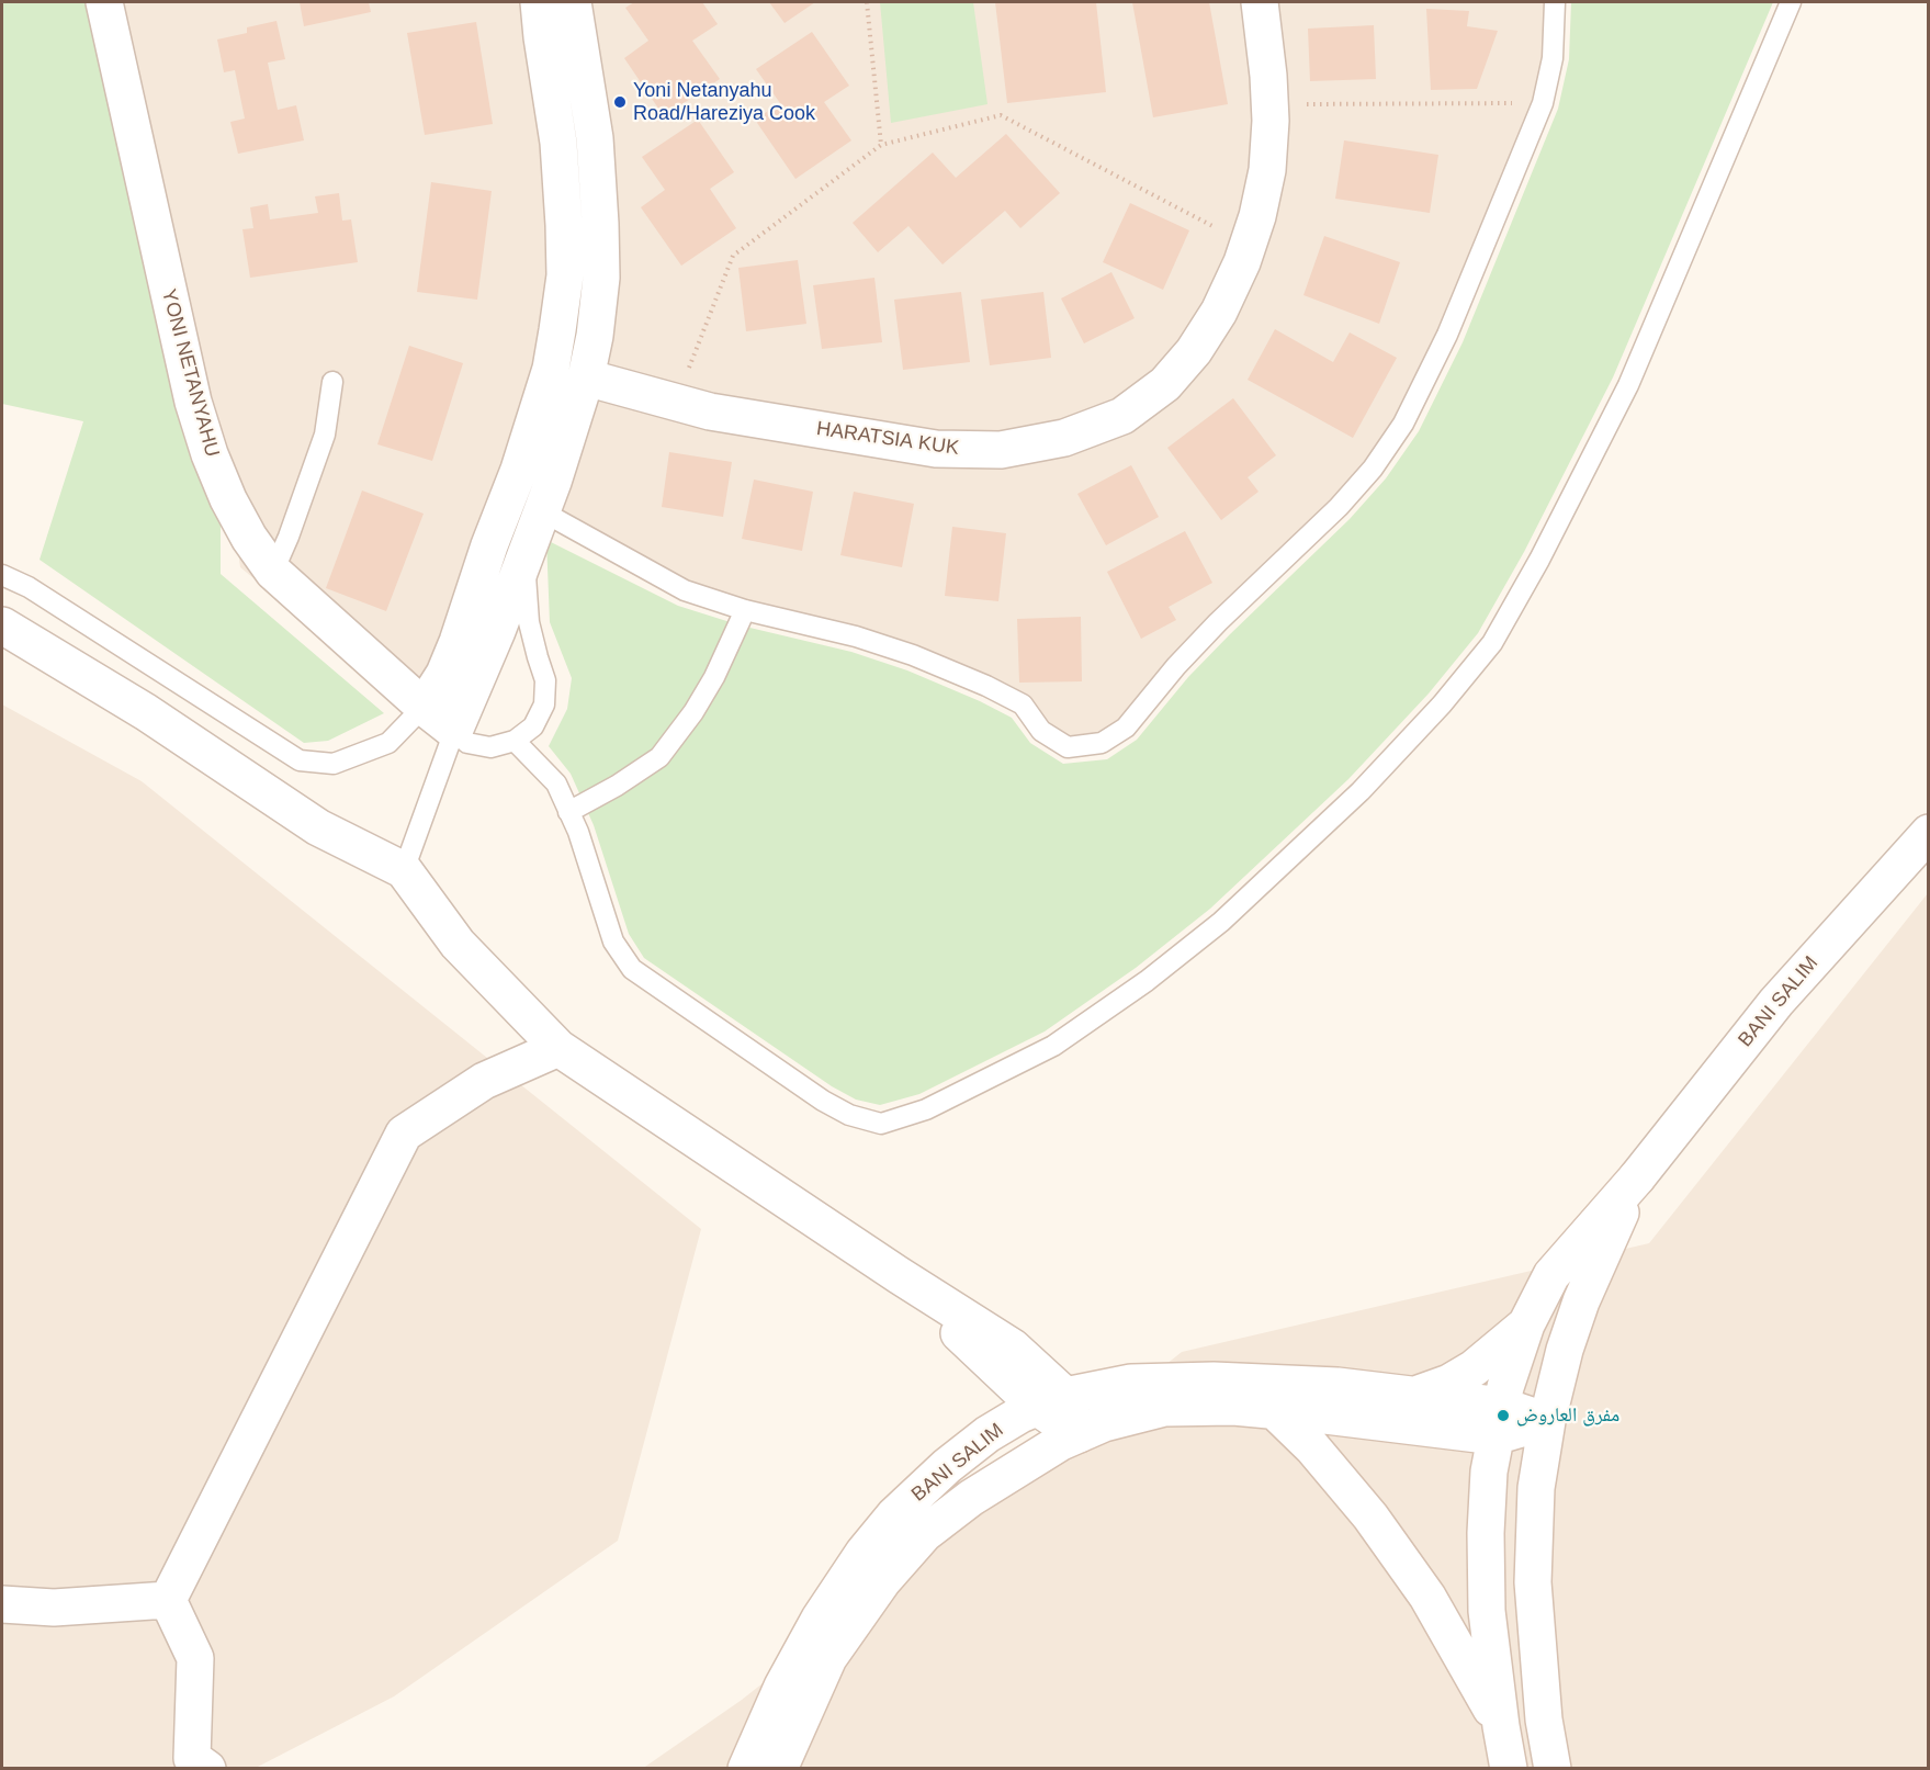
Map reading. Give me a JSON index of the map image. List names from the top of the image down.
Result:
{
  "streets": {
    "street": ["YONI NETANYAHU", "HARATSIA KUK", "BANI SALIM"]
  },
  "places": ["Yoni Netanyahu Road/Hareziya Cook", "مفرق العاروض"]
}
